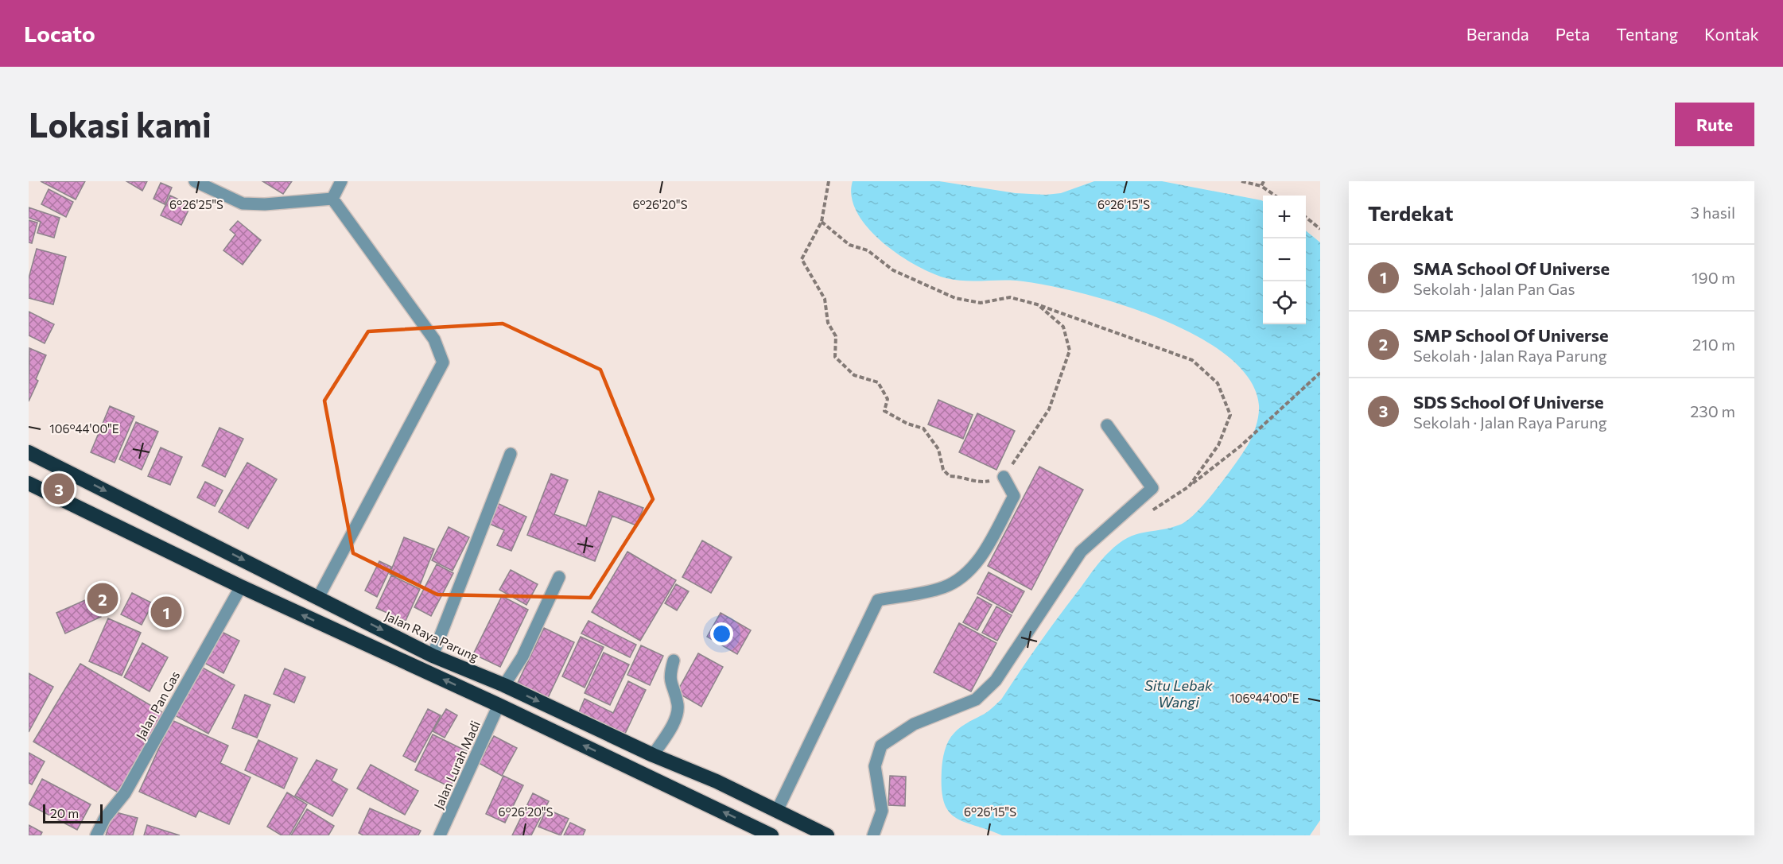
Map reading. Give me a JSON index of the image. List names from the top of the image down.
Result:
{
  "streets": {
    "highway": ["Jalan Raya Parung"],
    "street": ["Jalan Pan Gas", "Jalan Lurah Madi"]
  },
  "water": ["Situ Lebak Wangi"],
  "scale_bar": "20 m",
  "page": {
    "header": "Locato",
    "nav": [
      "Beranda",
      "Peta",
      "Tentang",
      "Kontak"
    ],
    "buttons": "Rute",
    "title": "Lokasi kami",
    "heading": ["Terdekat", "3 hasil"],
    "map_buttons": ["+", "−"],
    "list": [
      {
        "mark": "1",
        "name": "SMA School Of Universe",
        "note": "Sekolah · Jalan Pan Gas",
        "value": "190 m"
      },
      {
        "mark": "2",
        "name": "SMP School Of Universe",
        "note": "Sekolah · Jalan Raya Parung",
        "value": "210 m"
      },
      {
        "mark": "3",
        "name": "SDS School Of Universe",
        "note": "Sekolah · Jalan Raya Parung",
        "value": "230 m"
      }
    ],
    "pins": ["3", "2", "1"],
    "scale": "20 m"
  },
  "coordinates": [
    "6°26'25\"S",
    "6°26'20\"S",
    "6°26'15\"S",
    "106°44'00\"E"
  ]
}
